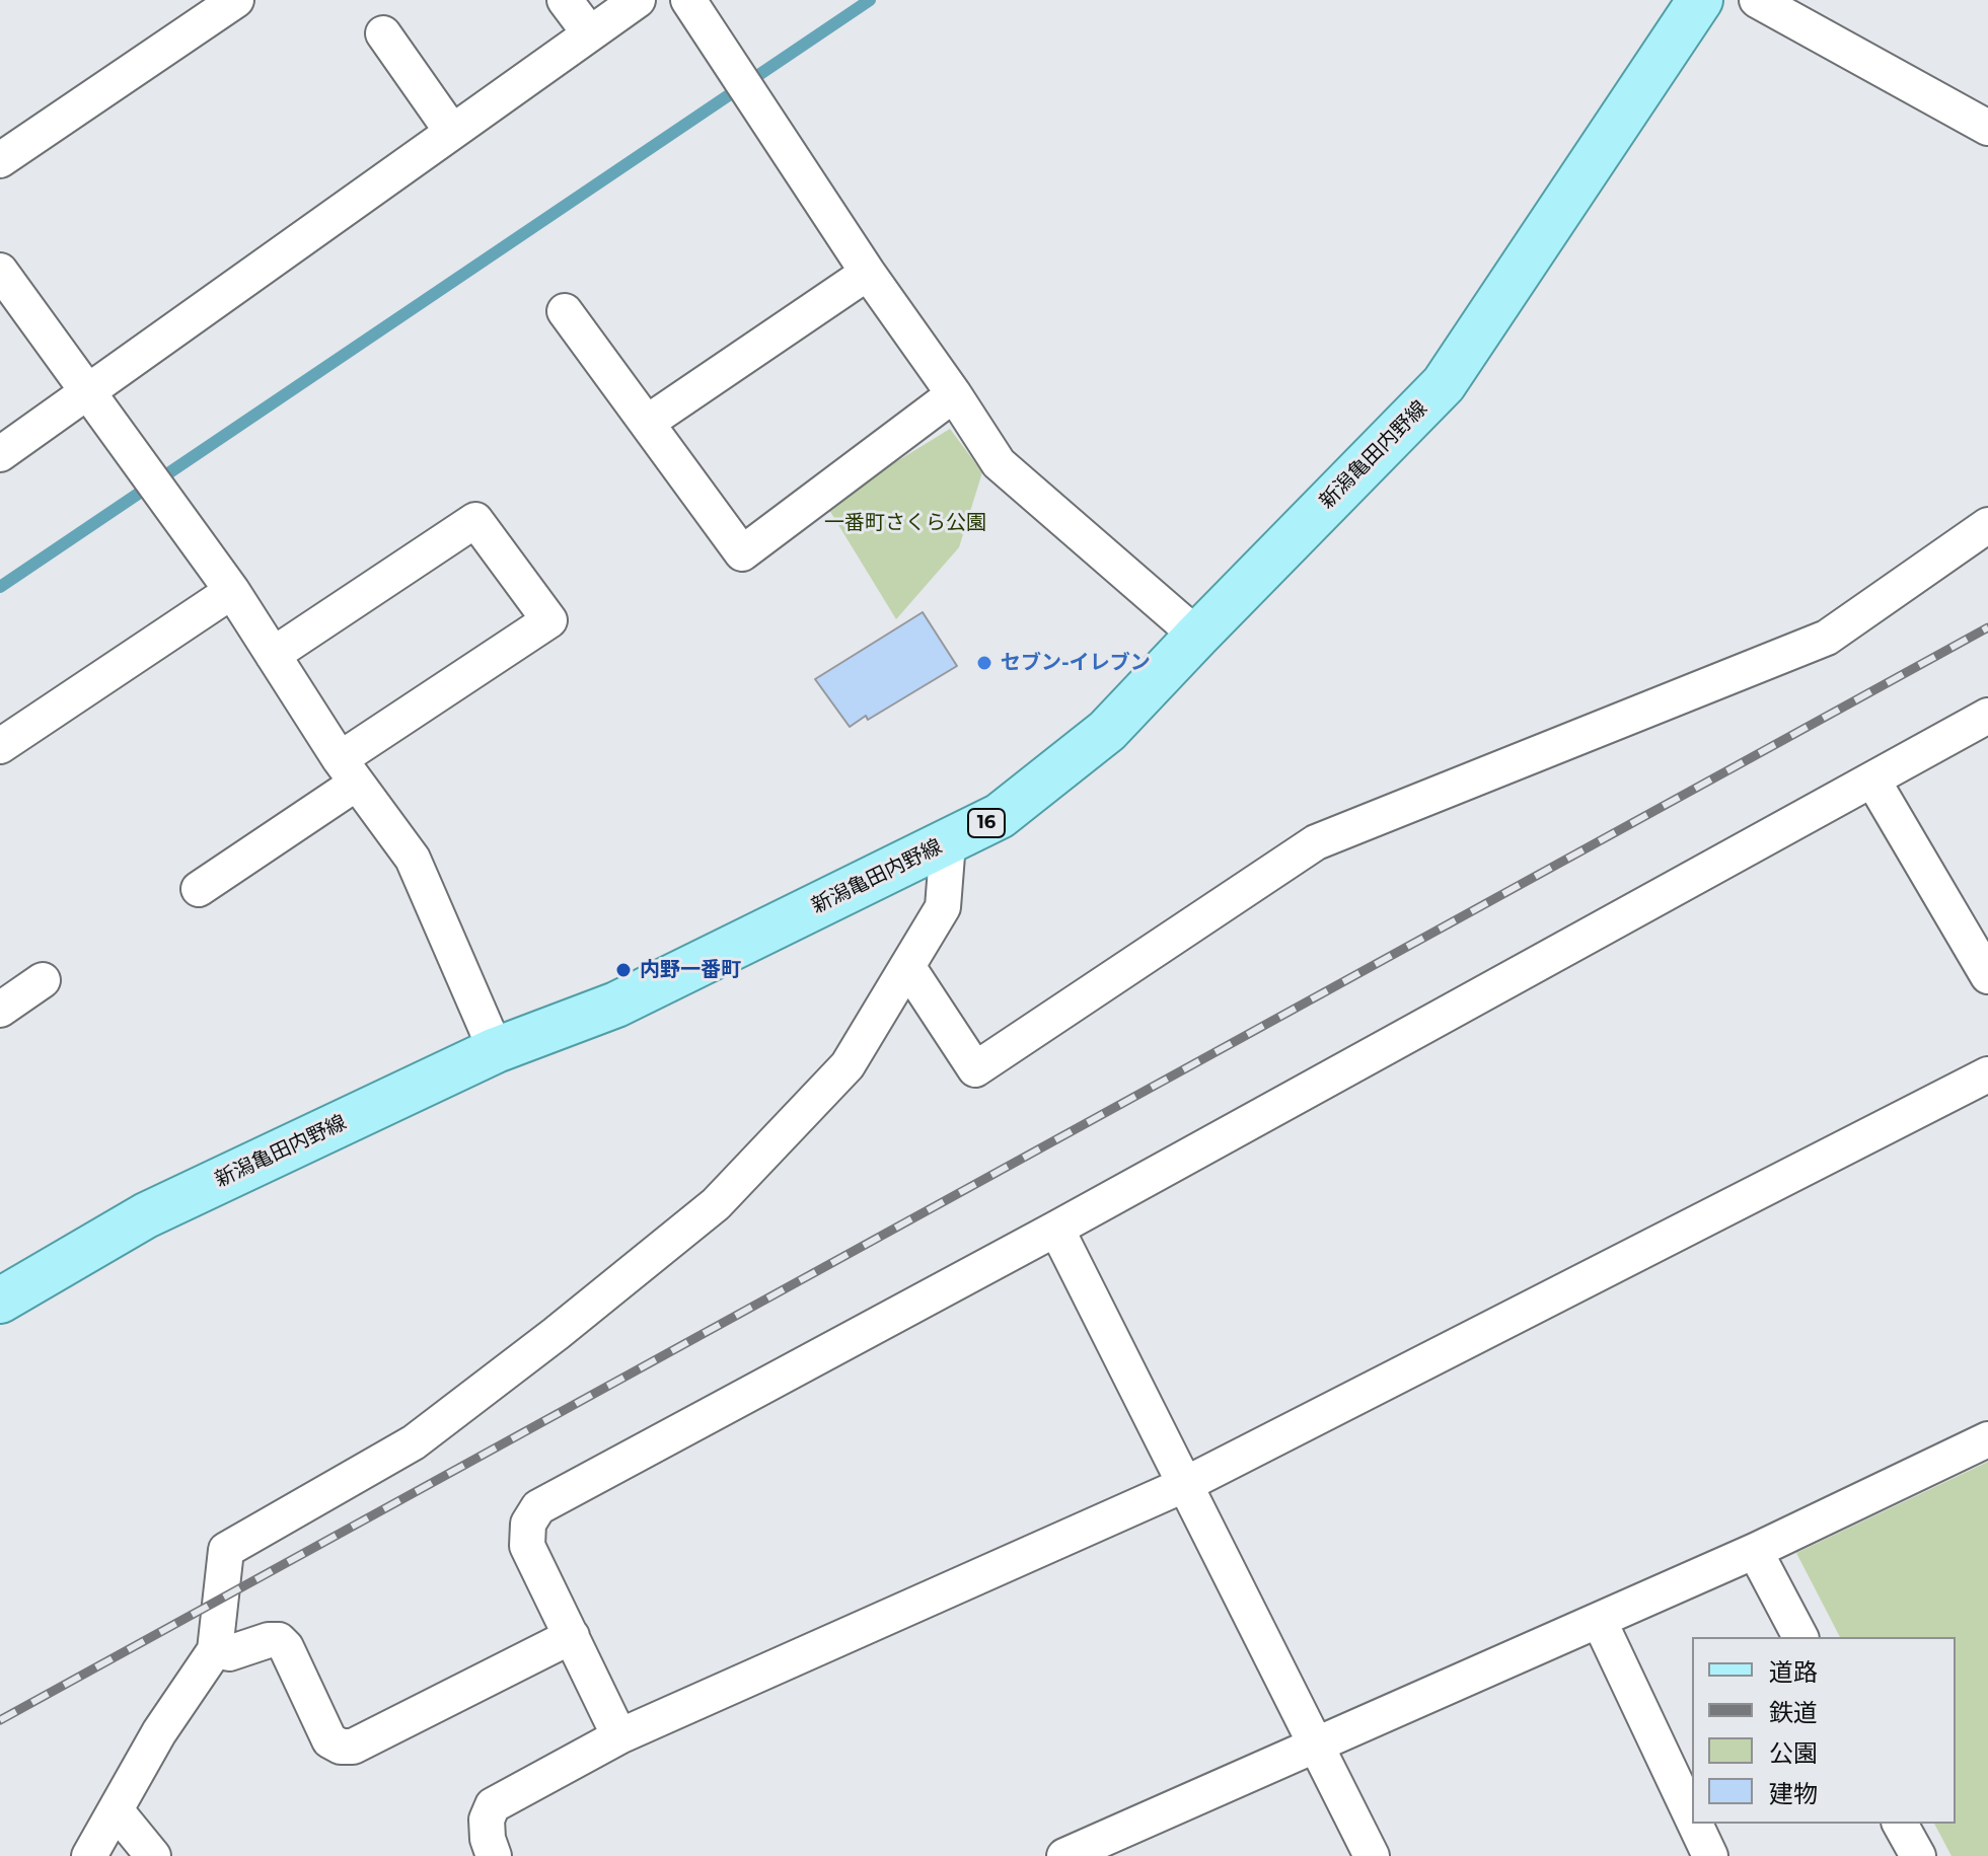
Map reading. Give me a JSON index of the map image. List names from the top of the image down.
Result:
{
  "streets": {
    "main road": ["新潟亀田内野線", "16"]
  },
  "parks": ["一番町さくら公園"],
  "places": ["セブン-イレブン", "内野一番町"],
  "legend": [
    "道路",
    "鉄道",
    "公園",
    "建物"
  ]
}
